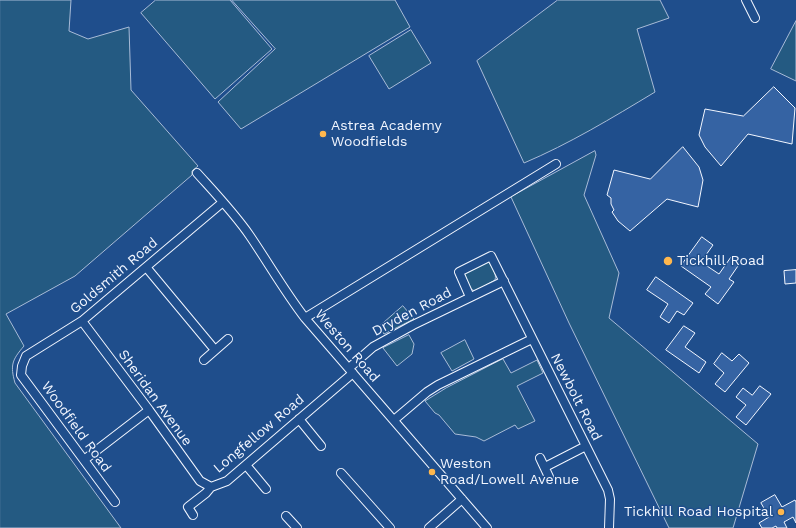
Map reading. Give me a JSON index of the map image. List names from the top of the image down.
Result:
{
  "streets": {
    "street": [
      "Goldsmith Road",
      "Dryden Road",
      "Weston Road",
      "Newbolt Road",
      "Sheridan Avenue",
      "Woodfield Road",
      "Longfellow Road"
    ]
  },
  "crossings": [
    ["Goldsmith Road", "Weston Road"],
    ["Goldsmith Road", "Sheridan Avenue"],
    ["Goldsmith Road", "Woodfield Road"],
    ["Dryden Road", "Weston Road"],
    ["Dryden Road", "Newbolt Road"],
    ["Dryden Road", "Longfellow Road"],
    ["Weston Road", "Longfellow Road"],
    ["Sheridan Avenue", "Longfellow Road"]
  ],
  "places": [
    "Astrea Academy Woodfields",
    "Tickhill Road",
    "Weston Road/Lowell Avenue",
    "Tickhill Road Hospital"
  ]
}
